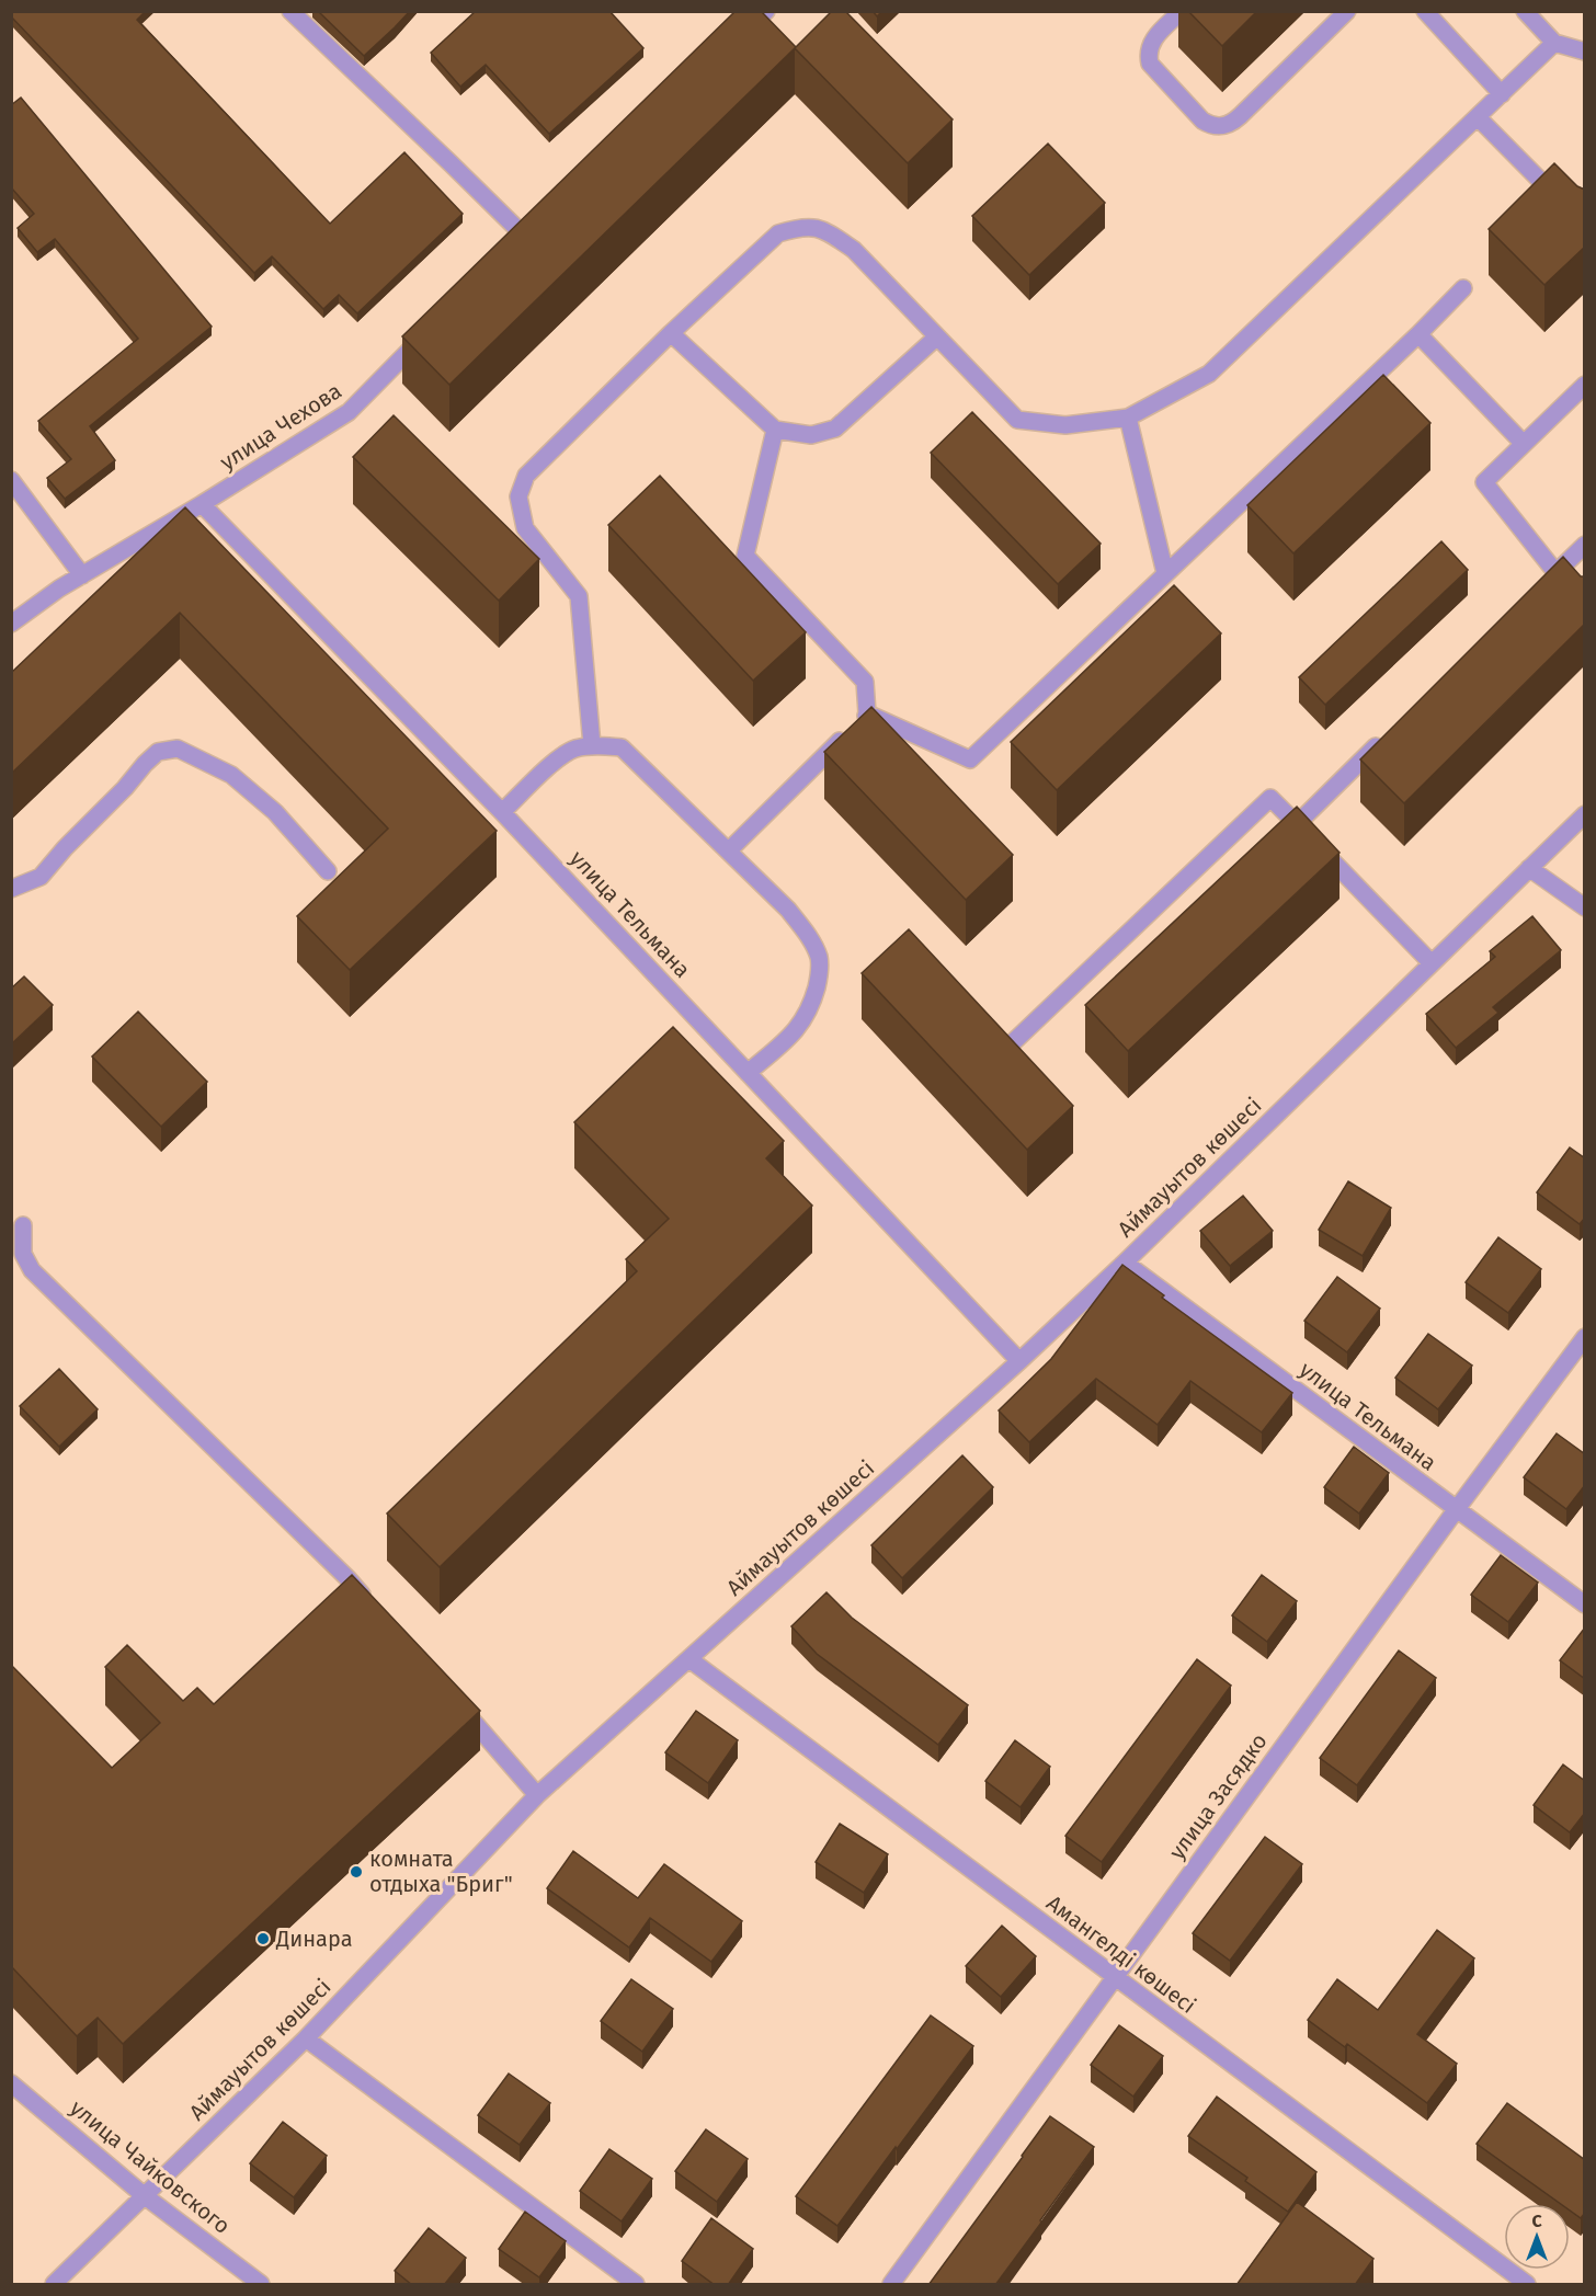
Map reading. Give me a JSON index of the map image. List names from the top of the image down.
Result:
{
  "streets": {
    "street": [
      "улица Чехова",
      "улица Тельмана",
      "Аймауытов көшесі",
      "улица Засядко",
      "Амангелді көшесі",
      "улица Чайковского"
    ]
  },
  "crossings": [
    ["улица Чехова", "улица Тельмана"],
    ["улица Тельмана", "Аймауытов көшесі"],
    ["улица Тельмана", "улица Засядко"],
    ["Аймауытов көшесі", "Амангелді көшесі"],
    ["Аймауытов көшесі", "улица Чайковского"],
    ["улица Засядко", "Амангелді көшесі"]
  ],
  "places": ["комната отдыха \"Бриг\"", "Динара"],
  "north": "top"
}
